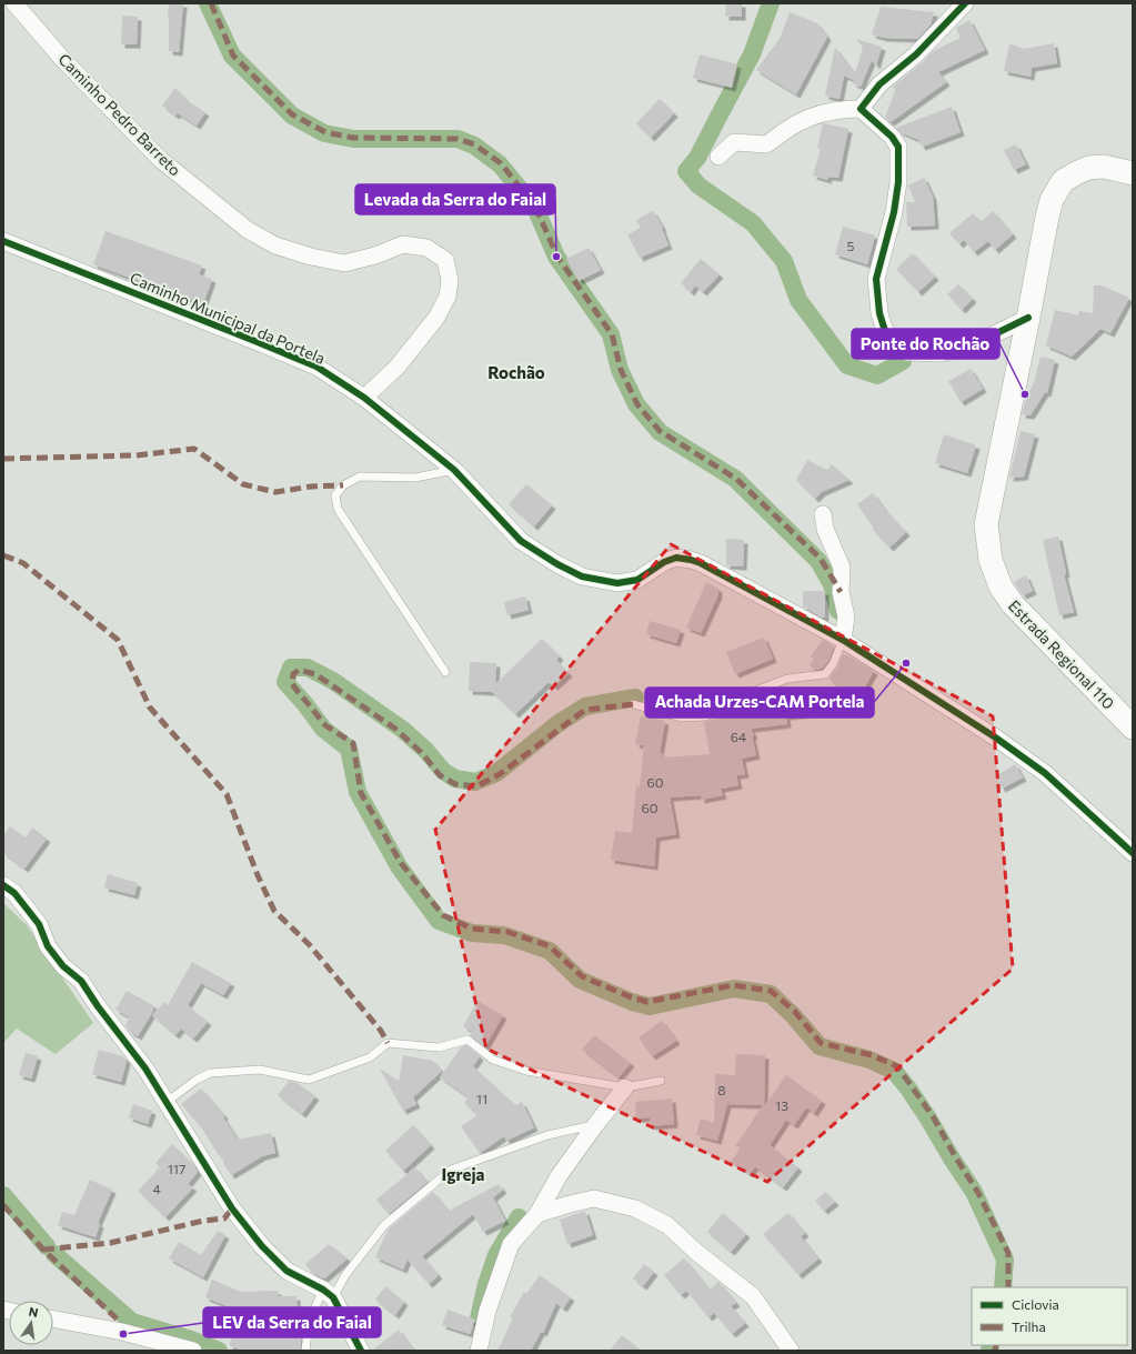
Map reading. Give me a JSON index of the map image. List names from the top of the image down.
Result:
{
  "streets": {
    "main road": ["Estrada Regional 110"],
    "street": ["Caminho Pedro Barreto", "Caminho Municipal da Portela"]
  },
  "crossings": [
    ["Caminho Pedro Barreto", "Caminho Municipal da Portela"]
  ],
  "districts": ["Rochão", "Igreja"],
  "places": [
    "Levada da Serra do Faial",
    "Ponte do Rochão",
    "Achada Urzes-CAM Portela",
    "LEV da Serra do Faial"
  ],
  "house_numbers": [
    "5",
    "64",
    "60",
    "60",
    "8",
    "11",
    "13",
    "117",
    "4"
  ],
  "legend": ["Ciclovia", "Trilha"],
  "north": "top"
}
